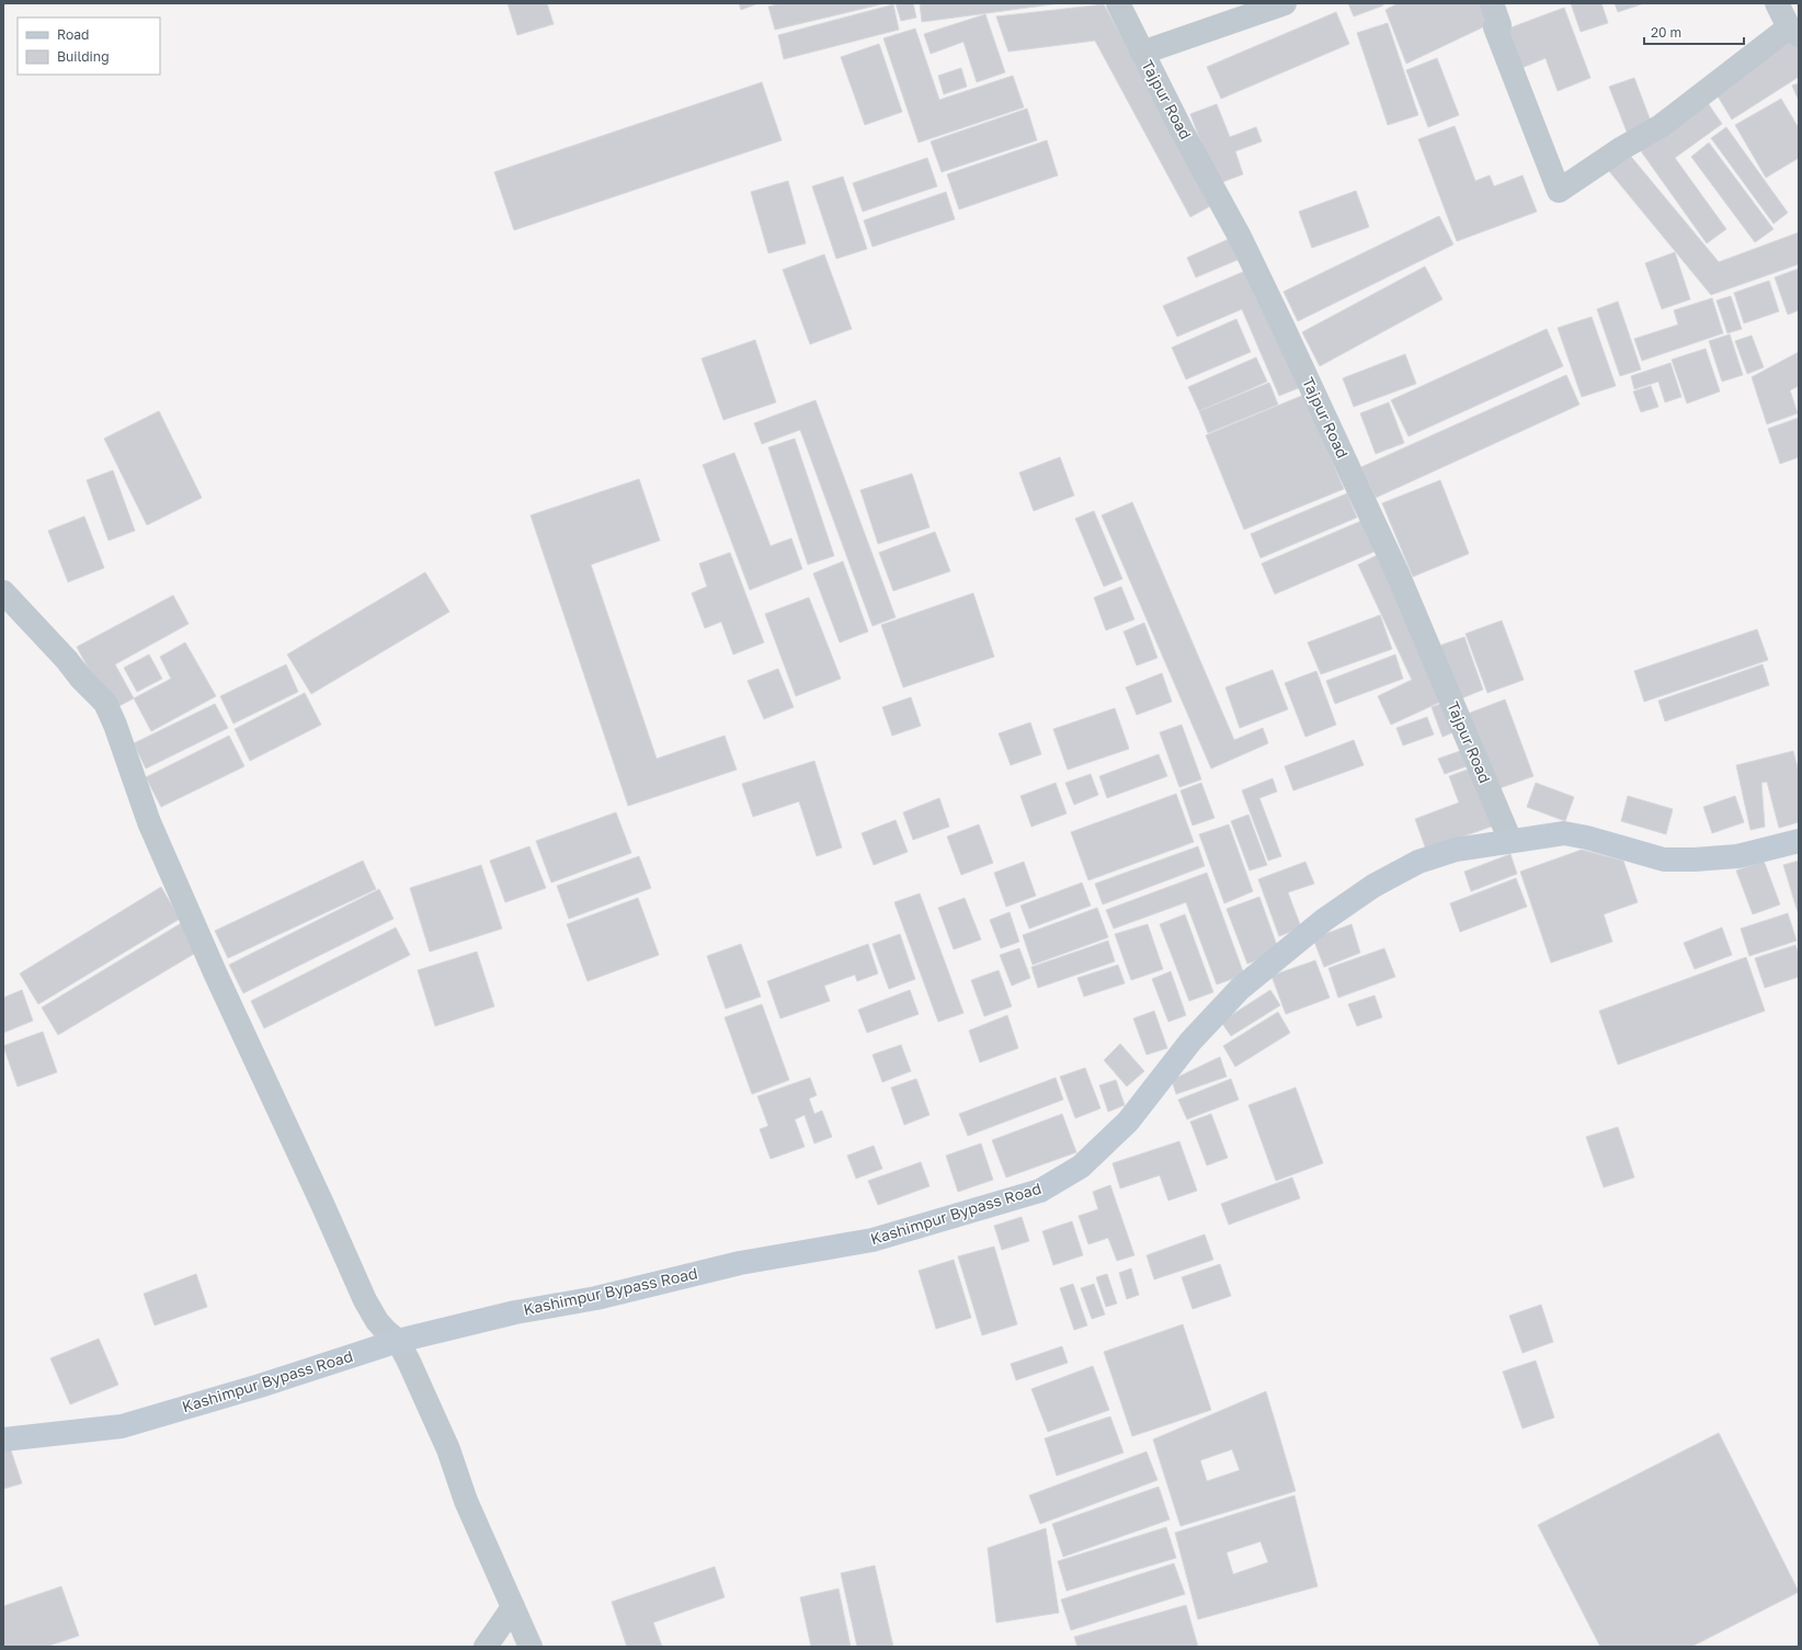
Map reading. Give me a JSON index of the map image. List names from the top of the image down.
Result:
{
  "streets": {
    "main road": ["Kashimpur Bypass Road"],
    "street": ["Tajpur Road"]
  },
  "crossings": [
    ["Tajpur Road", "Kashimpur Bypass Road"]
  ],
  "legend": ["Road", "Building"],
  "scale_bar": "20 m"
}
